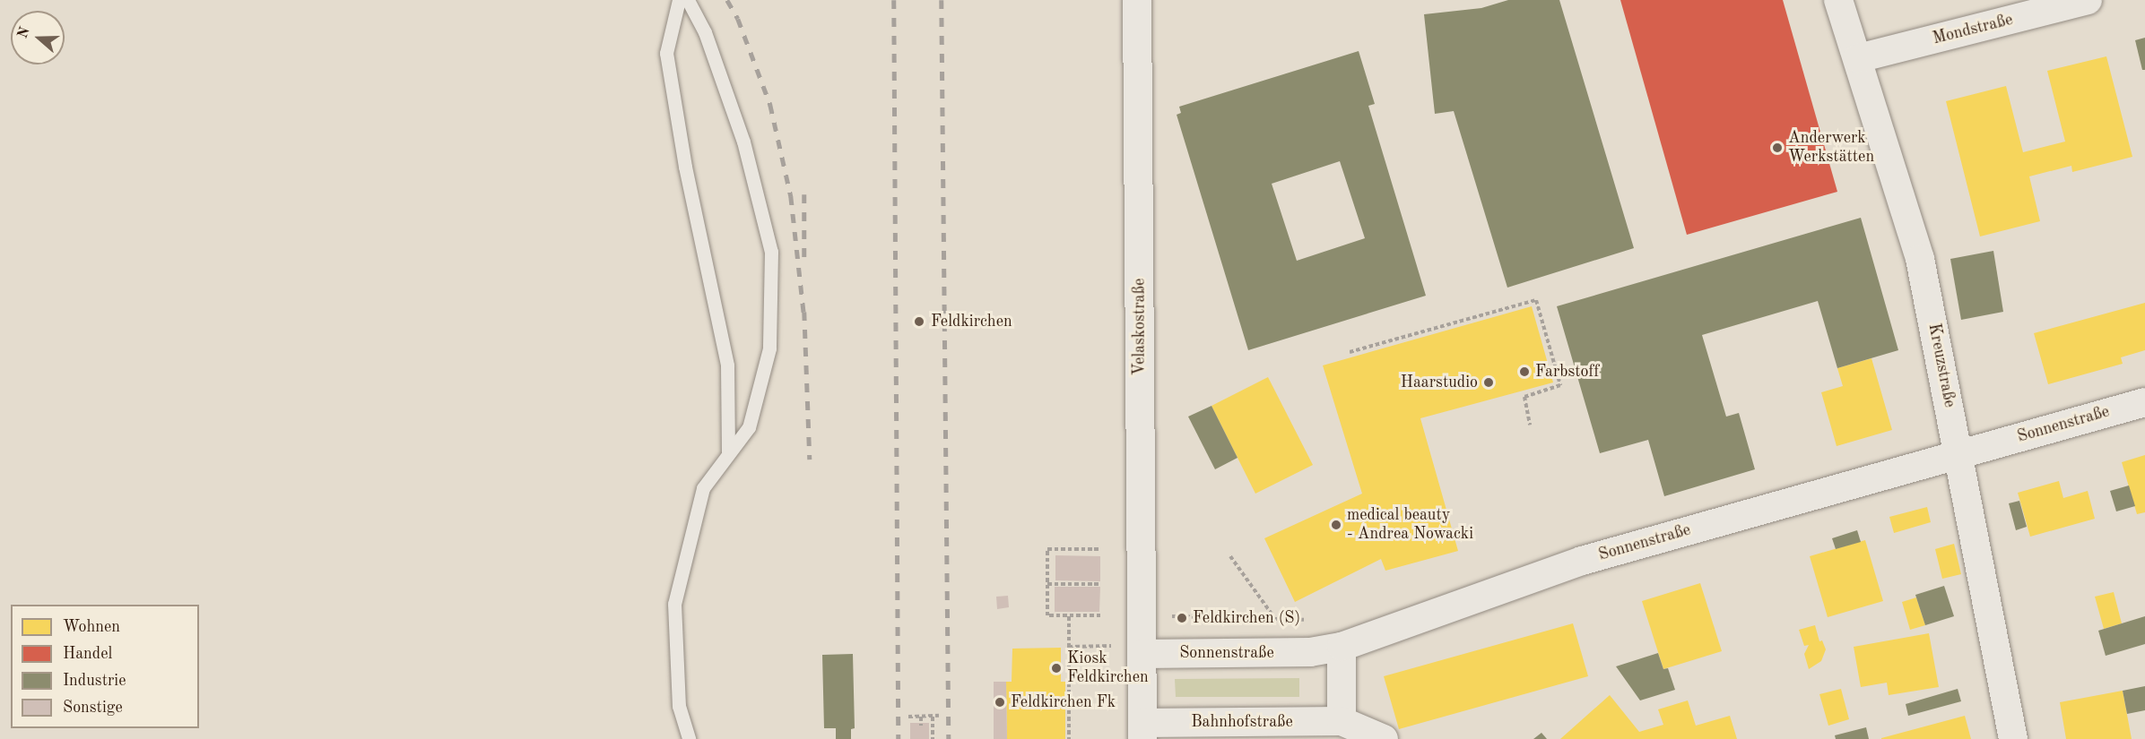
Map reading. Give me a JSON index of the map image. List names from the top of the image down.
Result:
{
  "streets": {
    "street": [
      "Mondstraße",
      "Velaskostraße",
      "Kreuzstraße",
      "Sonnenstraße",
      "Bahnhofstraße"
    ]
  },
  "crossings": [
    ["Mondstraße", "Kreuzstraße"],
    ["Velaskostraße", "Sonnenstraße"],
    ["Velaskostraße", "Bahnhofstraße"],
    ["Kreuzstraße", "Sonnenstraße"]
  ],
  "places": [
    "Anderwerk Werkstätten",
    "Feldkirchen",
    "Farbstoff",
    "Haarstudio",
    "medical beauty - Andrea Nowacki",
    "Feldkirchen (S)",
    "Kiosk Feldkirchen",
    "Feldkirchen Fk"
  ],
  "legend": [
    "Wohnen",
    "Handel",
    "Industrie",
    "Sonstige"
  ],
  "north": "left"
}
